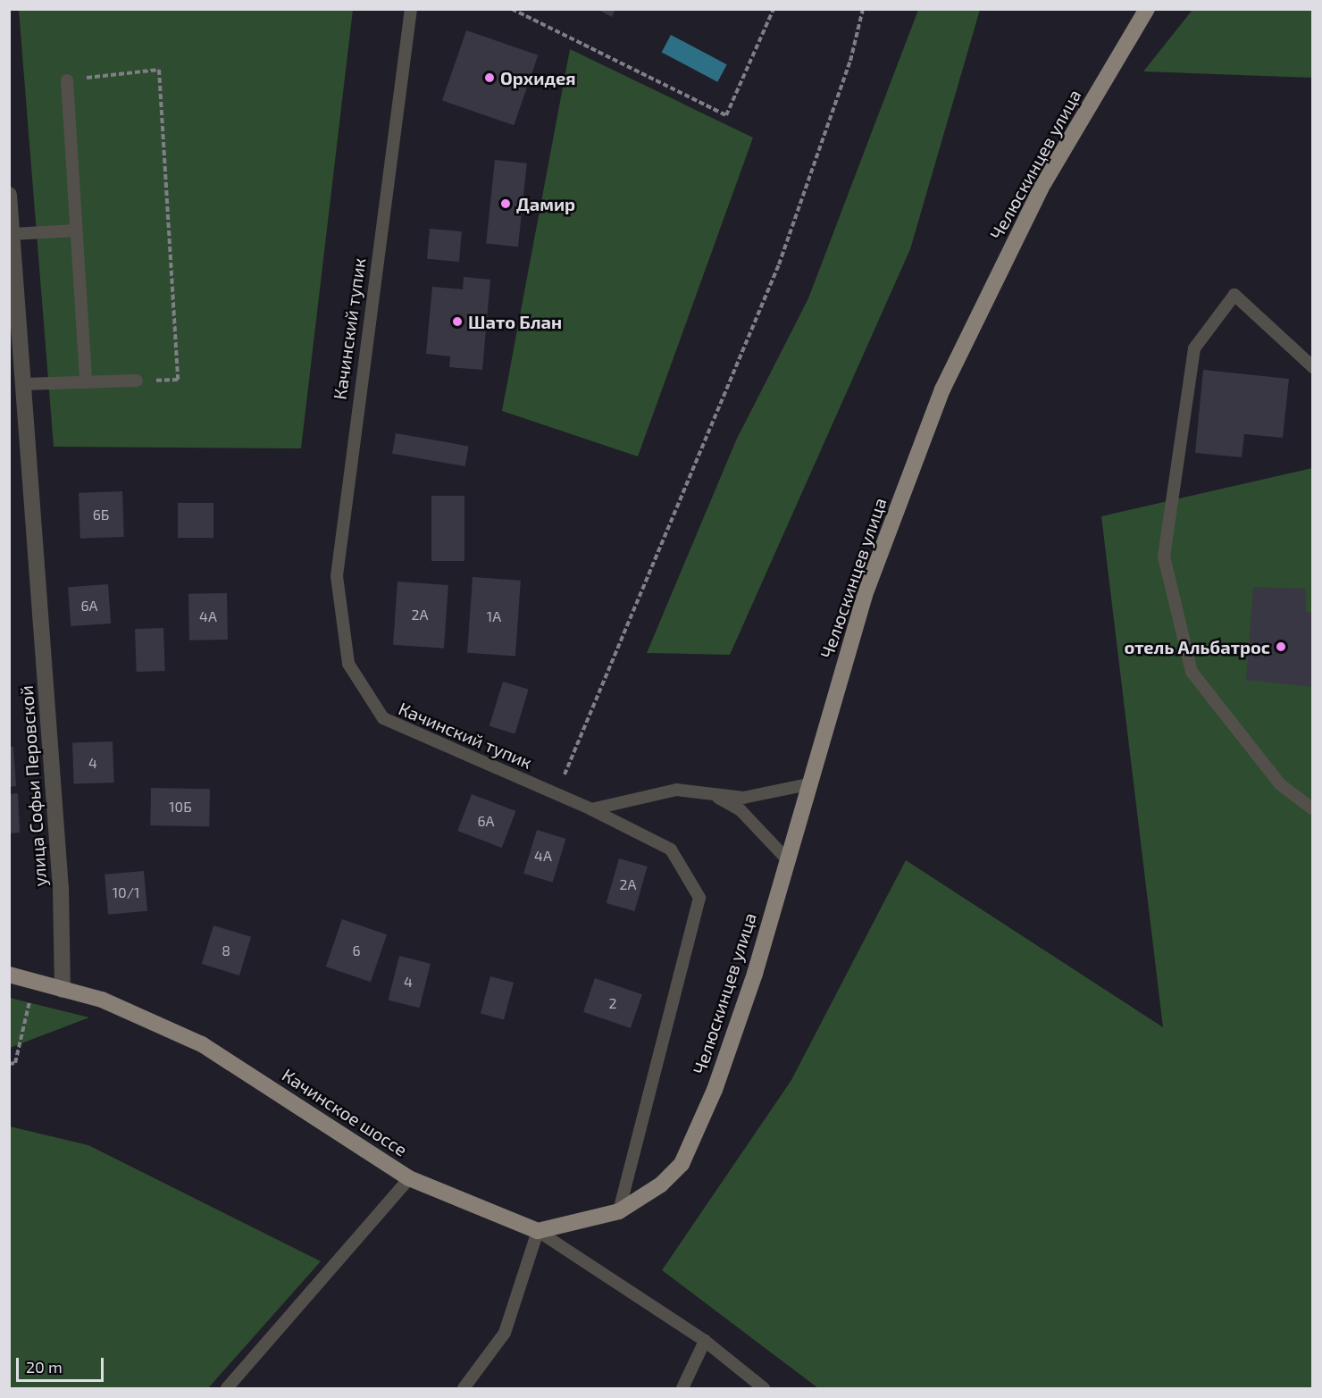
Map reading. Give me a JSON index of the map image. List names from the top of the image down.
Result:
{
  "streets": {
    "main road": ["Челюскинцев улица", "Качинское шоссе"],
    "street": ["улица Софьи Перовской"],
    "lane": ["Качинский тупик"]
  },
  "crossings": [
    ["Челюскинцев улица", "Качинский тупик"],
    ["улица Софьи Перовской", "Качинское шоссе"]
  ],
  "places": [
    "Орхидея",
    "Дамир",
    "Шато Блан",
    "отель Альбатрос"
  ],
  "house_numbers": [
    "6Б",
    "6А",
    "2А",
    "4А",
    "1А",
    "4",
    "10Б",
    "6А",
    "4А",
    "2А",
    "10/1",
    "8",
    "6",
    "4",
    "2"
  ],
  "scale_bar": "20 m"
}
